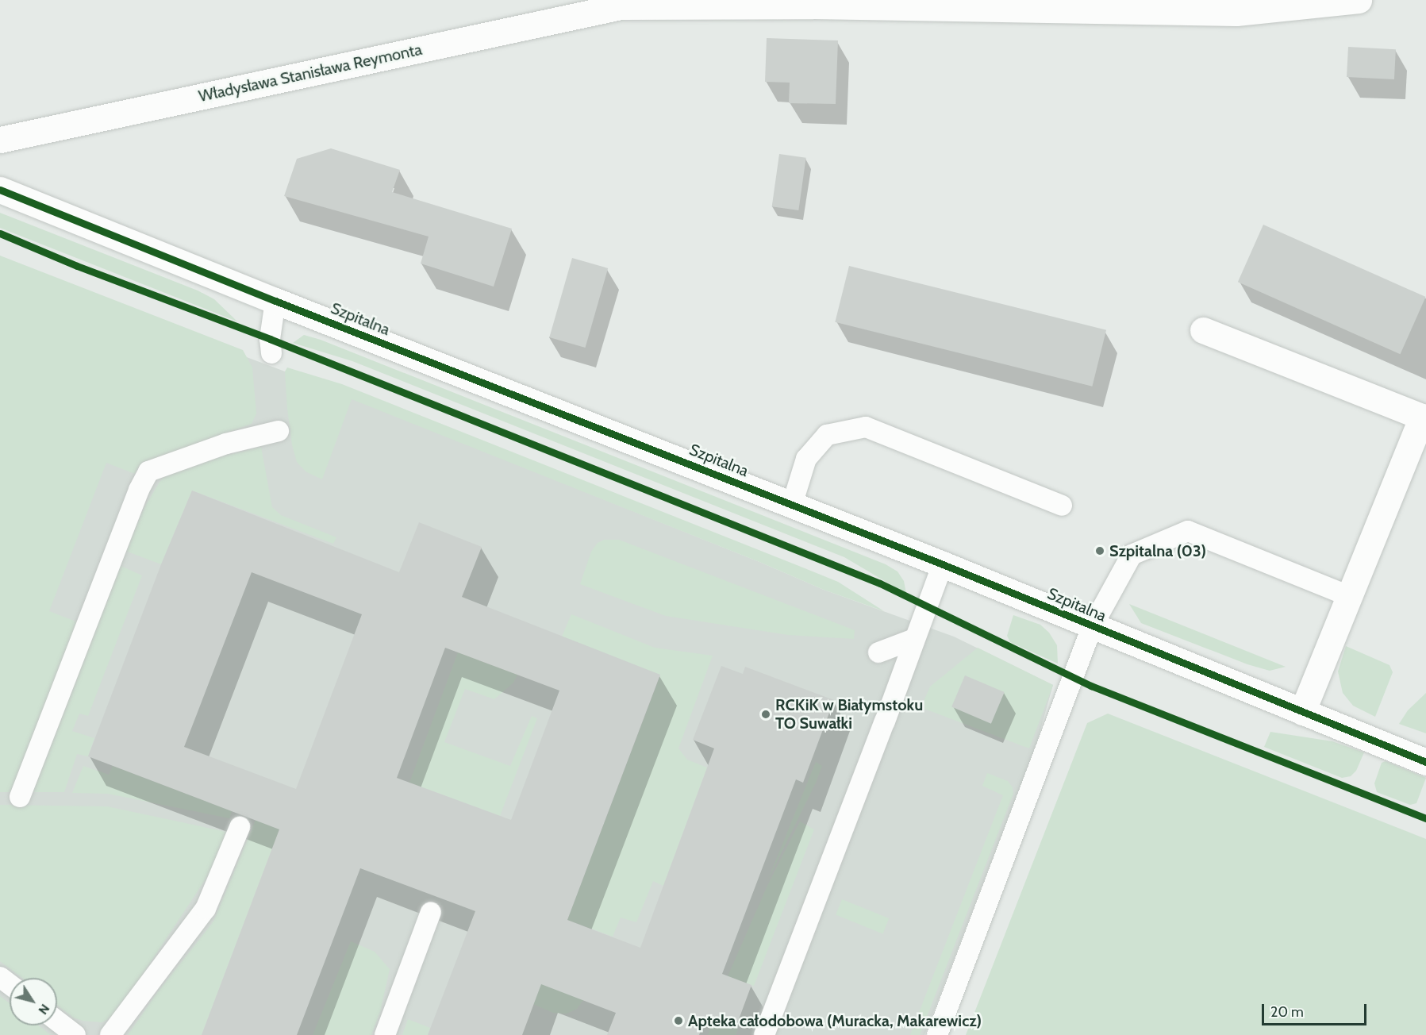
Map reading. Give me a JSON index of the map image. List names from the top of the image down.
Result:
{
  "streets": {
    "street": ["Władysława Stanisława Reymonta", "Szpitalna"]
  },
  "places": ["Szpitalna (03)", "RCKiK w Białymstoku TO Suwałki", "Apteka całodobowa (Muracka, Makarewicz)"],
  "scale_bar": "20 m",
  "north": "bottom right"
}
